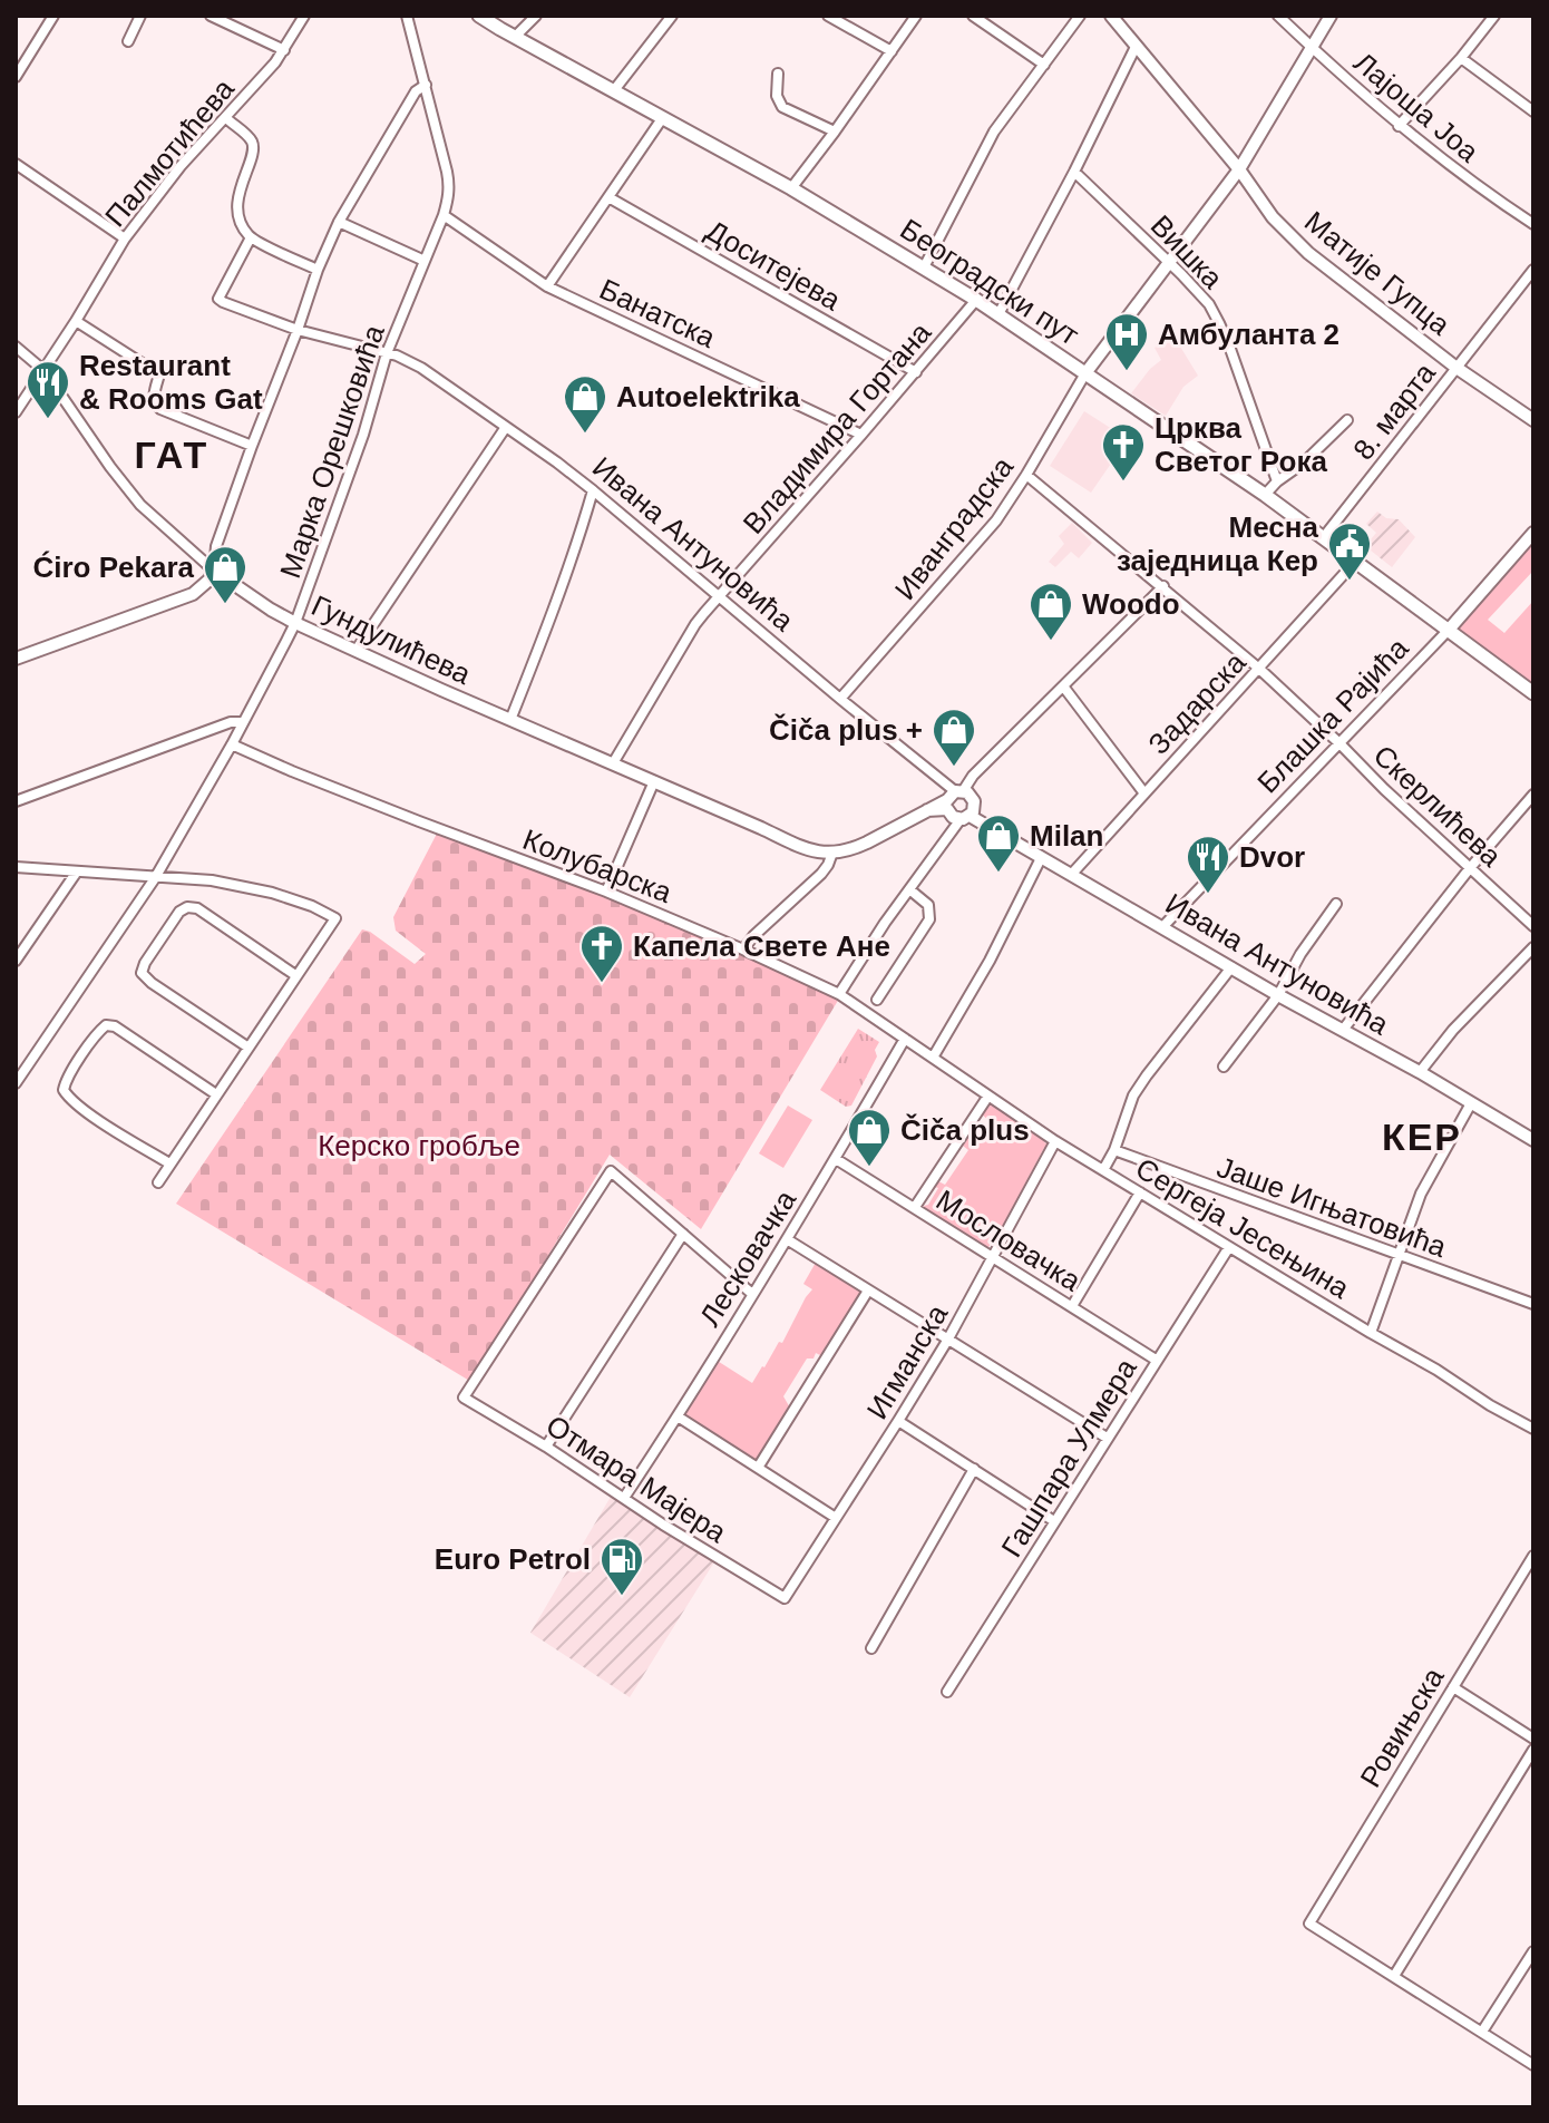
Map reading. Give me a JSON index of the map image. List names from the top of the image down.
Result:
{
  "streets": {
    "main road": ["Београдски пут"],
    "street": [
      "Лајоша Јоа",
      "Палмотићева",
      "Вишка",
      "Доситејева",
      "Матије Гупца",
      "Банатска",
      "8. марта",
      "Владимира Гортана",
      "Марка Орешковића",
      "Иванградска",
      "Ивана Антуновића",
      "Гундулићева",
      "Задарска",
      "Блашка Рајића",
      "Скерлићева",
      "Колубарска",
      "Јаше Игњатовића",
      "Сергеја Јесењина",
      "Мословачка",
      "Лесковачка",
      "Игманска",
      "Гашпара Улмера",
      "Отмара Мајера",
      "Ровињска"
    ]
  },
  "crossings": [
    ["Палмотићева", "Гундулићева"],
    ["Доситејева", "Владимира Гортана"],
    ["Матије Гупца", "8. марта"],
    ["Београдски пут", "8. марта"],
    ["Београдски пут", "Владимира Гортана"],
    ["Београдски пут", "Иванградска"],
    ["Београдски пут", "Задарска"],
    ["Београдски пут", "Блашка Рајића"],
    ["Банатска", "Владимира Гортана"],
    ["Банатска", "Марка Орешковића"],
    ["Владимира Гортана", "Ивана Антуновића"],
    ["Владимира Гортана", "Гундулићева"],
    ["Марка Орешковића", "Ивана Антуновића"],
    ["Марка Орешковића", "Гундулићева"],
    ["Марка Орешковића", "Колубарска"],
    ["Иванградска", "Ивана Антуновића"],
    ["Иванградска", "Скерлићева"],
    ["Ивана Антуновића", "Задарска"],
    ["Ивана Антуновића", "Блашка Рајића"],
    ["Задарска", "Скерлићева"],
    ["Блашка Рајића", "Скерлићева"],
    ["Колубарска", "Сергеја Јесењина"],
    ["Колубарска", "Лесковачка"],
    ["Сергеја Јесењина", "Игманска"],
    ["Сергеја Јесењина", "Гашпара Улмера"],
    ["Мословачка", "Лесковачка"],
    ["Мословачка", "Игманска"],
    ["Мословачка", "Гашпара Улмера"],
    ["Лесковачка", "Отмара Мајера"],
    ["Игманска", "Отмара Мајера"]
  ],
  "districts": ["ГАТ", "КЕР"],
  "parks": ["Керско гробље"],
  "places": {
    "hospital": ["Амбуланта 2"],
    "restaurant": ["Restaurant & Rooms Gat", "Dvor"],
    "shop": [
      "Autoelektrika",
      "Ćiro Pekara",
      "Woodo",
      "Čiča plus +",
      "Milan",
      "Čiča plus"
    ],
    "church": ["Црква Светог Рока", "Капела Свете Ане"],
    "public building": ["Месна заједница Кер"],
    "fuel station": ["Euro Petrol"]
  }
}
